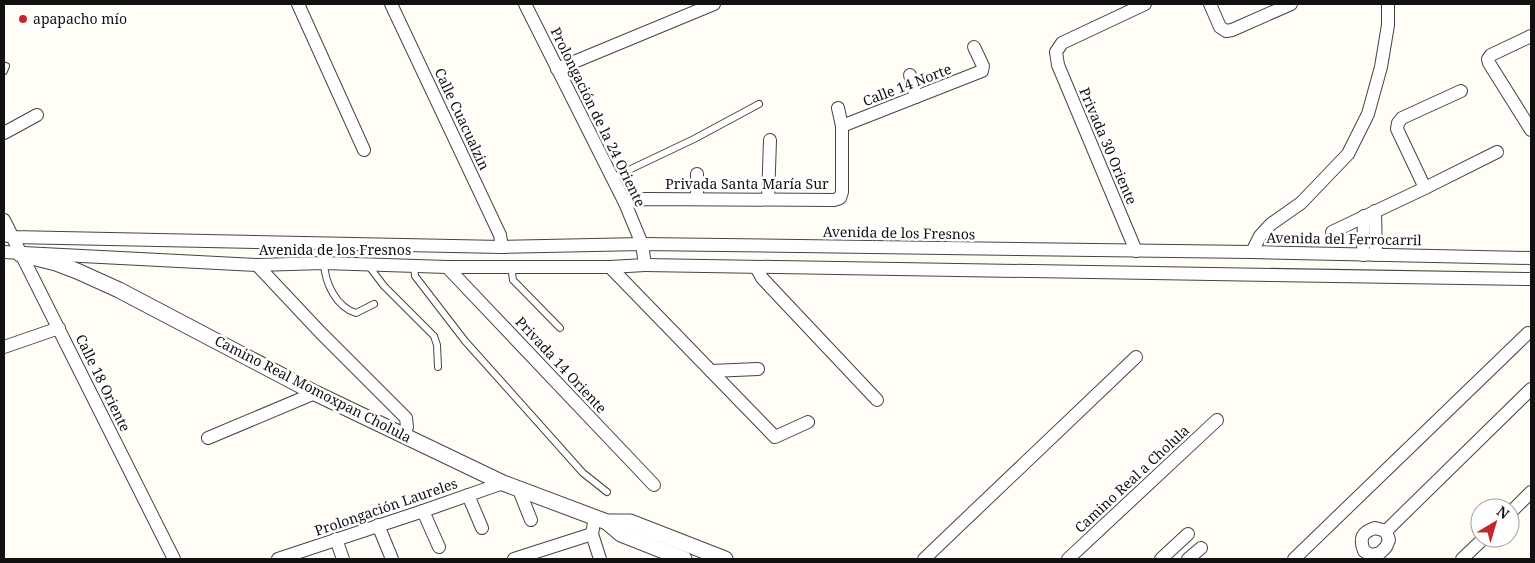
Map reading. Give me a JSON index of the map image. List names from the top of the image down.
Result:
{
  "streets": {
    "street": [
      "Calle 14 Norte",
      "Prolongación de la 24 Oriente",
      "Calle Cuacualzin",
      "Privada 30 Oriente",
      "Privada Santa María Sur",
      "Avenida de los Fresnos",
      "Avenida del Ferrocarril",
      "Privada 14 Oriente",
      "Calle 18 Oriente",
      "Camino Real Momoxpan Cholula",
      "Camino Real a Cholula",
      "Prolongación Laureles"
    ]
  },
  "crossings": [
    ["Calle 14 Norte", "Privada Santa María Sur"],
    ["Prolongación de la 24 Oriente", "Privada Santa María Sur"],
    ["Prolongación de la 24 Oriente", "Avenida de los Fresnos"],
    ["Calle Cuacualzin", "Avenida de los Fresnos"],
    ["Privada 30 Oriente", "Avenida de los Fresnos"],
    ["Avenida de los Fresnos", "Avenida del Ferrocarril"],
    ["Avenida de los Fresnos", "Privada 14 Oriente"],
    ["Avenida de los Fresnos", "Calle 18 Oriente"],
    ["Avenida de los Fresnos", "Camino Real Momoxpan Cholula"],
    ["Calle 18 Oriente", "Camino Real Momoxpan Cholula"],
    ["Camino Real Momoxpan Cholula", "Prolongación Laureles"]
  ],
  "places": ["apapacho mío"],
  "north": "top right"
}
